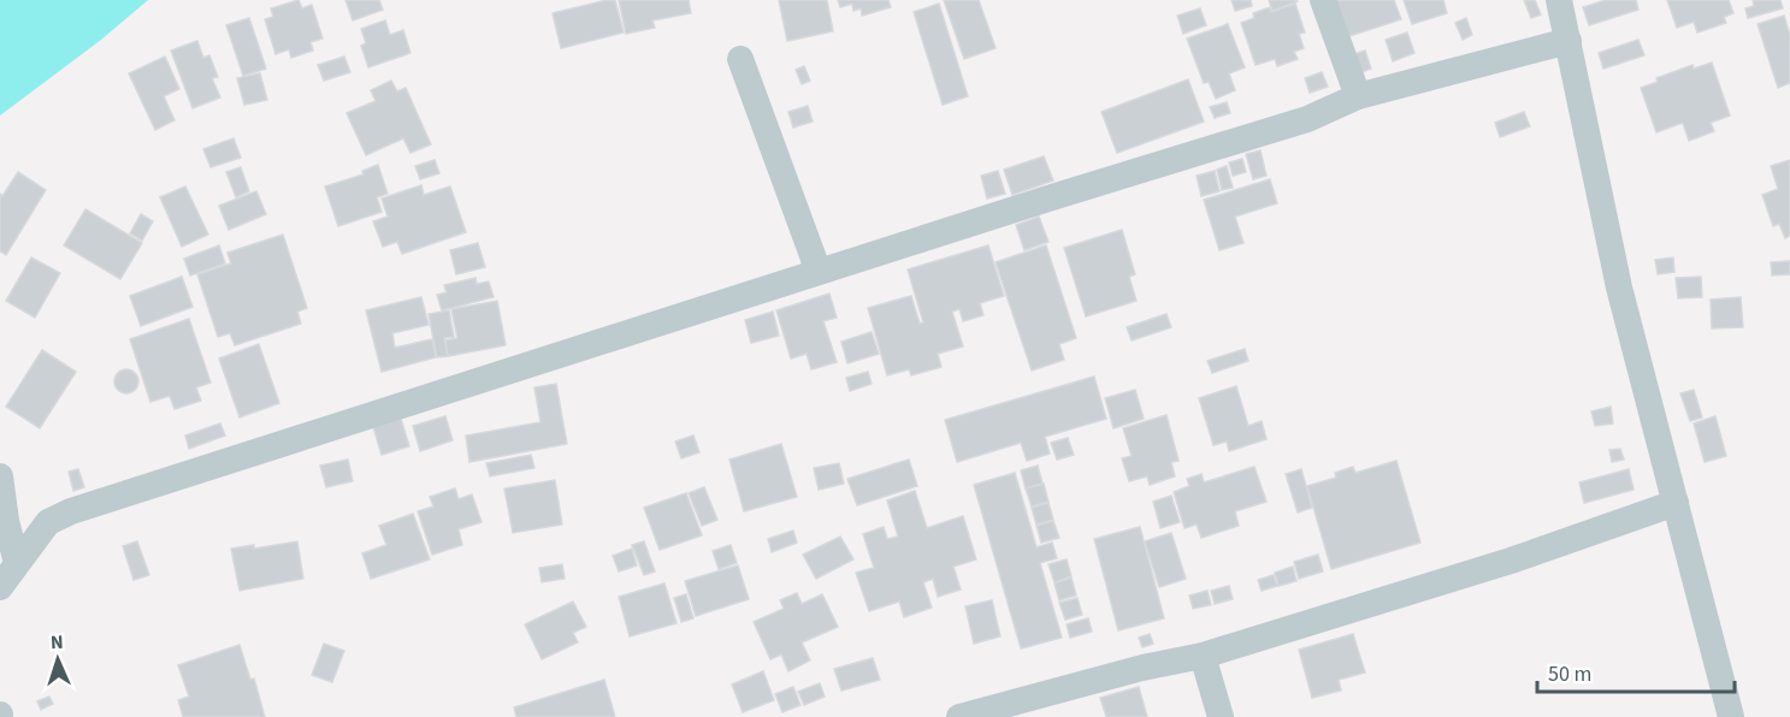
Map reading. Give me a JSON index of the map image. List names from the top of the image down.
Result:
{
  "scale_bar": "50 m",
  "north": "top"
}
